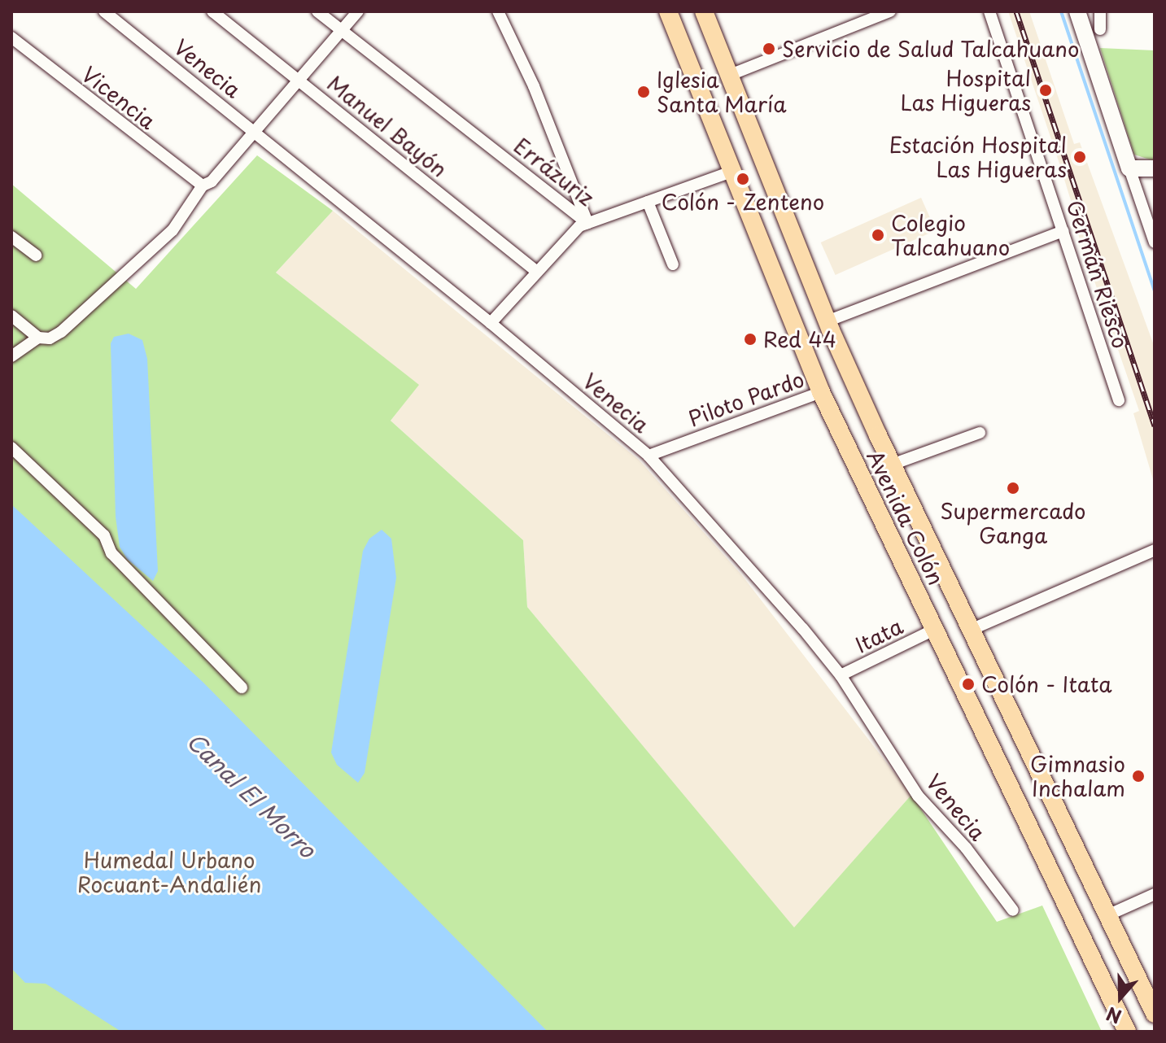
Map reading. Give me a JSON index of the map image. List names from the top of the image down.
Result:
{
  "streets": {
    "main road": ["Avenida Colón"],
    "street": [
      "Venecia",
      "Vicencia",
      "Manuel Bayón",
      "Errázuriz",
      "Germán Riesco",
      "Piloto Pardo",
      "Itata"
    ]
  },
  "crossings": [
    ["Venecia", "Piloto Pardo"],
    ["Venecia", "Itata"],
    ["Piloto Pardo", "Avenida Colón"],
    ["Avenida Colón", "Itata"]
  ],
  "water": ["Canal El Morro"],
  "parks": ["Humedal Urbano Rocuant-Andalién"],
  "places": [
    "Servicio de Salud Talcahuano",
    "Hospital Las Higueras",
    "Iglesia Santa María",
    "Estación Hospital Las Higueras",
    "Colón - Zenteno",
    "Colegio Talcahuano",
    "Red 44",
    "Supermercado Ganga",
    "Colón - Itata",
    "Gimnasio Inchalam"
  ],
  "north": "bottom"
}
